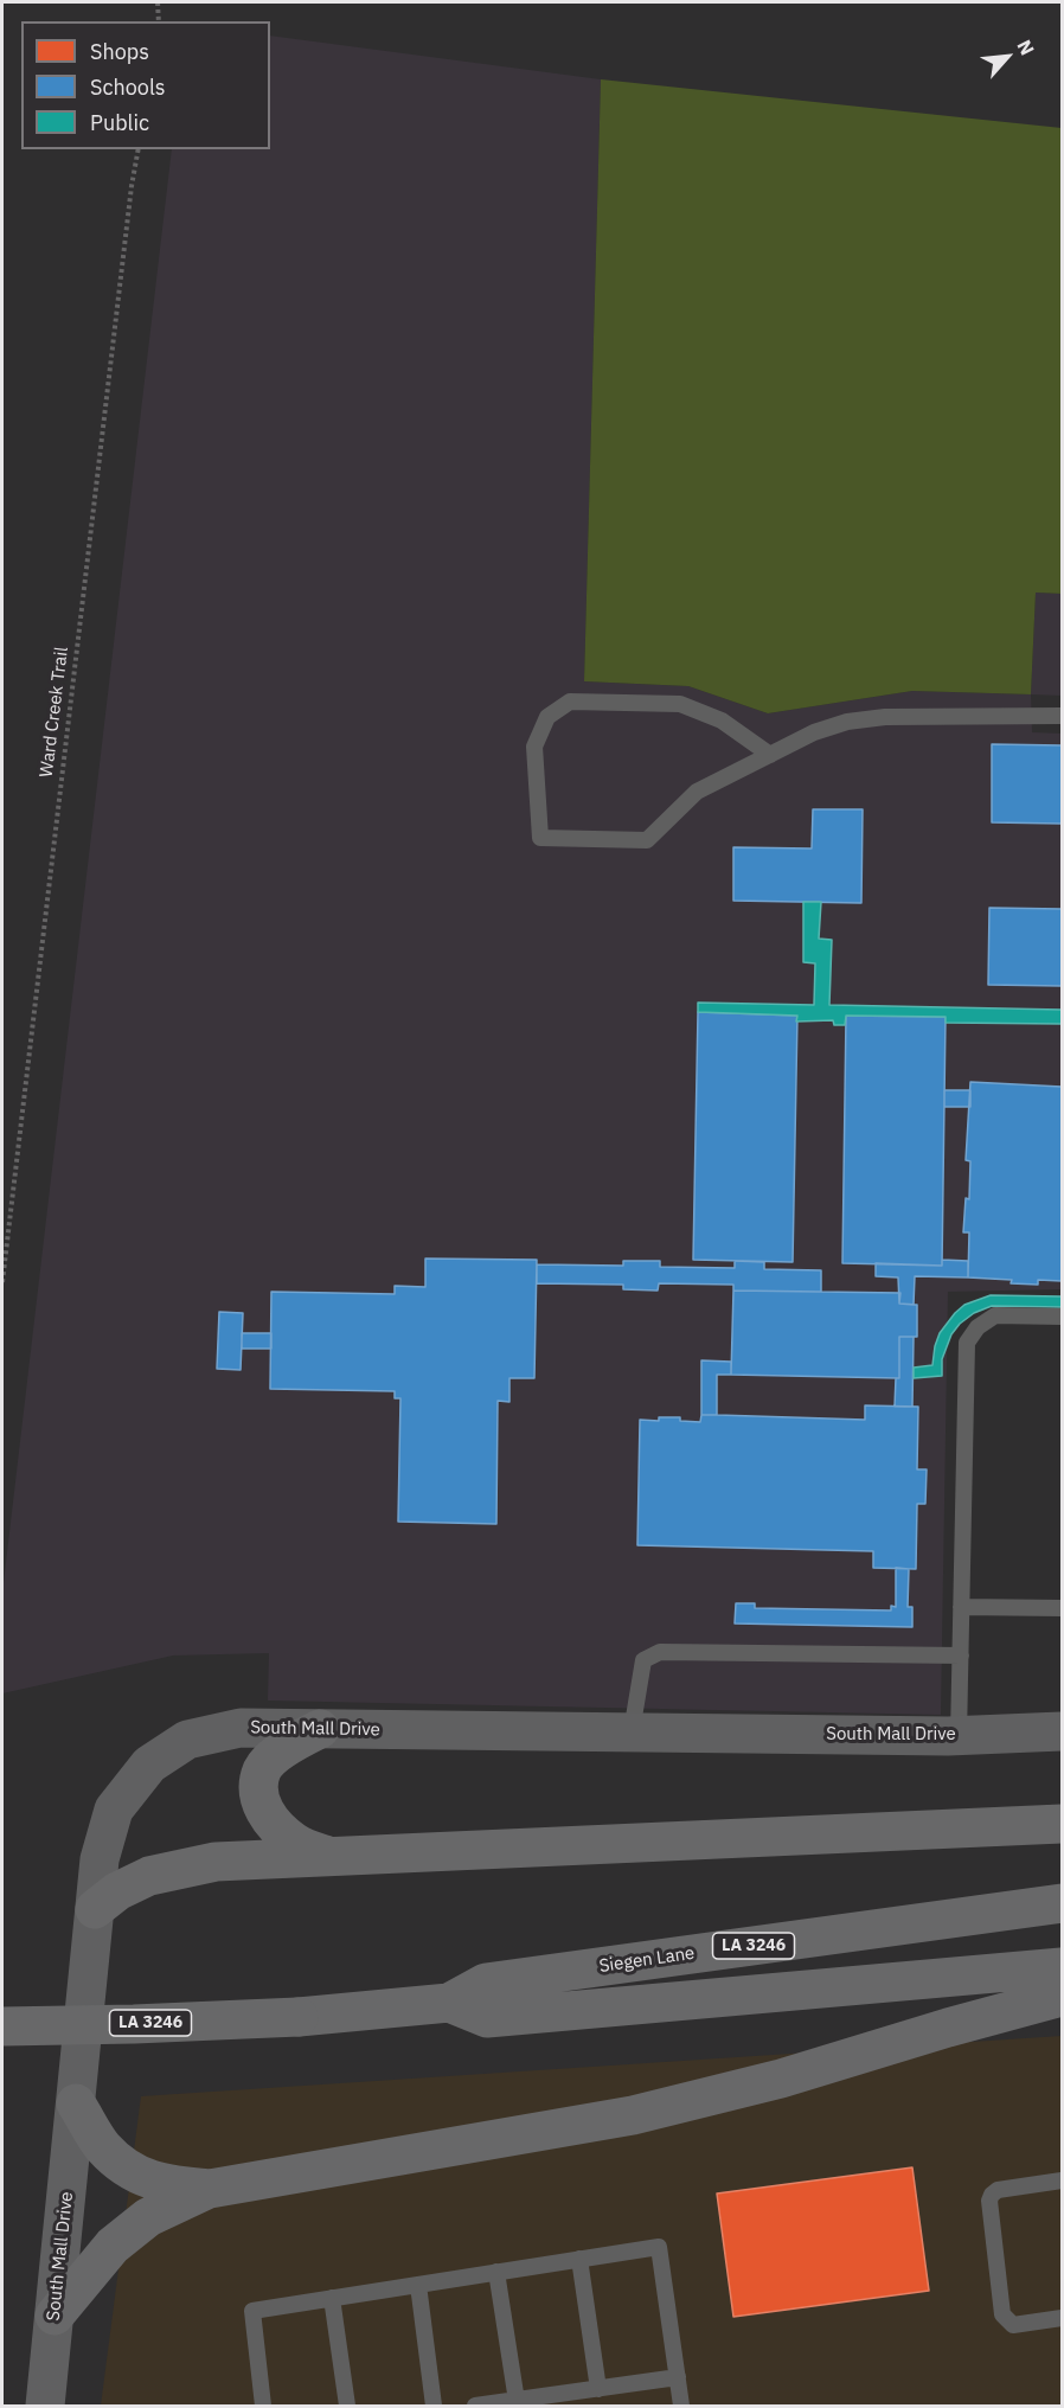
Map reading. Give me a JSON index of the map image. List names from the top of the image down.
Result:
{
  "streets": {
    "main road": ["LA 3246", "Siegen Lane"],
    "street": ["South Mall Drive"],
    "path": ["Ward Creek Trail"]
  },
  "legend": ["Shops", "Schools", "Public"],
  "north": "top right"
}
